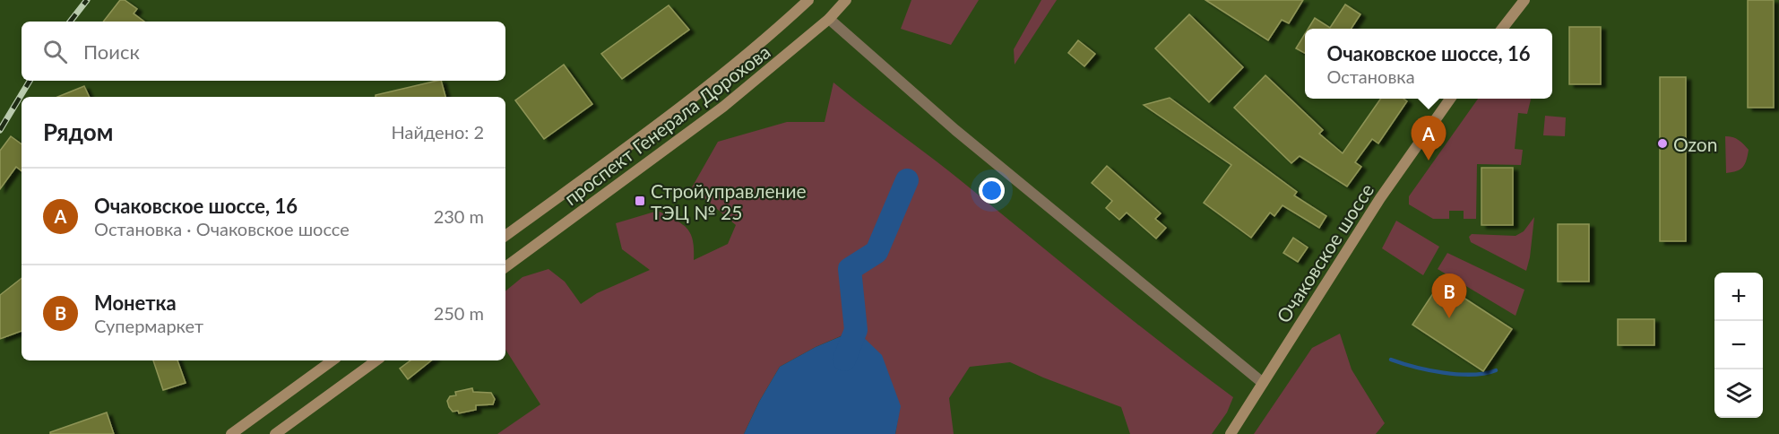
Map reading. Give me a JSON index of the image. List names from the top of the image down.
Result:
{
  "streets": {
    "main road": ["проспект Генерала Дорохова", "Очаковское шоссе"]
  },
  "places": {
    "other": ["Ozon"],
    "transit": ["Стройуправление ТЭЦ № 25"]
  },
  "page": {
    "search": "Поиск",
    "popup": ["Очаковское шоссе, 16", "Остановка"],
    "heading": ["Рядом", "Найдено: 2"],
    "pins": ["A", "B"],
    "list": [
      {
        "mark": "A",
        "name": "Очаковское шоссе, 16",
        "note": "Остановка · Очаковское шоссе",
        "value": "230 m"
      },
      {
        "mark": "B",
        "name": "Монетка",
        "note": "Супермаркет",
        "value": "250 m"
      }
    ],
    "map_buttons": ["+", "−"]
  }
}
